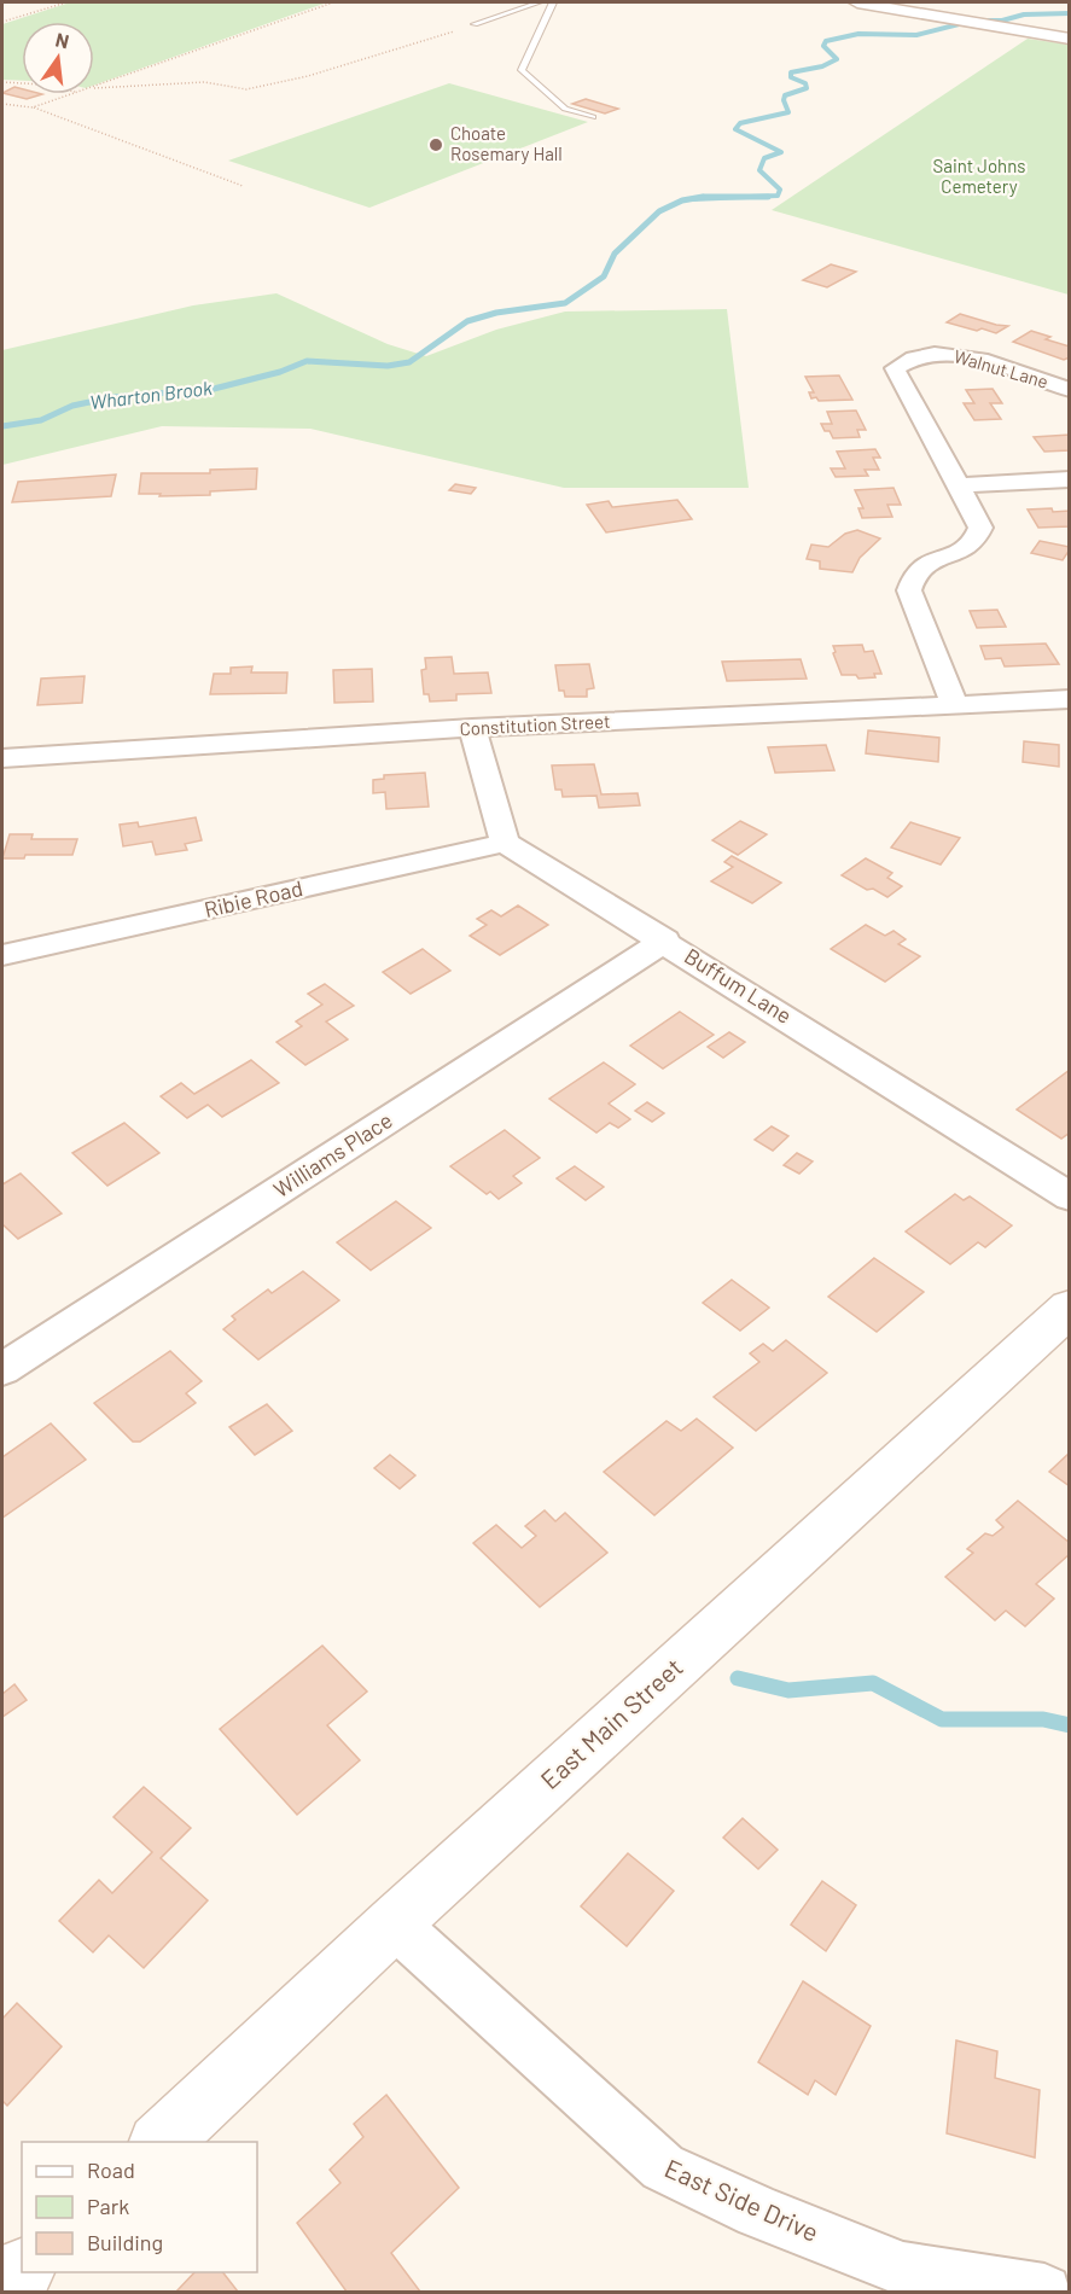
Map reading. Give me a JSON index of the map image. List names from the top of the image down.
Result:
{
  "streets": {
    "main road": ["East Main Street"],
    "street": [
      "Walnut Lane",
      "Constitution Street",
      "Ribie Road",
      "Buffum Lane",
      "Williams Place",
      "East Side Drive"
    ]
  },
  "crossings": [
    ["Walnut Lane", "Constitution Street"],
    ["Ribie Road", "Buffum Lane"],
    ["Buffum Lane", "Williams Place"],
    ["East Main Street", "East Side Drive"]
  ],
  "water": ["Wharton Brook"],
  "parks": ["Saint Johns Cemetery"],
  "places": ["Choate Rosemary Hall"],
  "legend": ["Road", "Park", "Building"],
  "north": "top"
}
